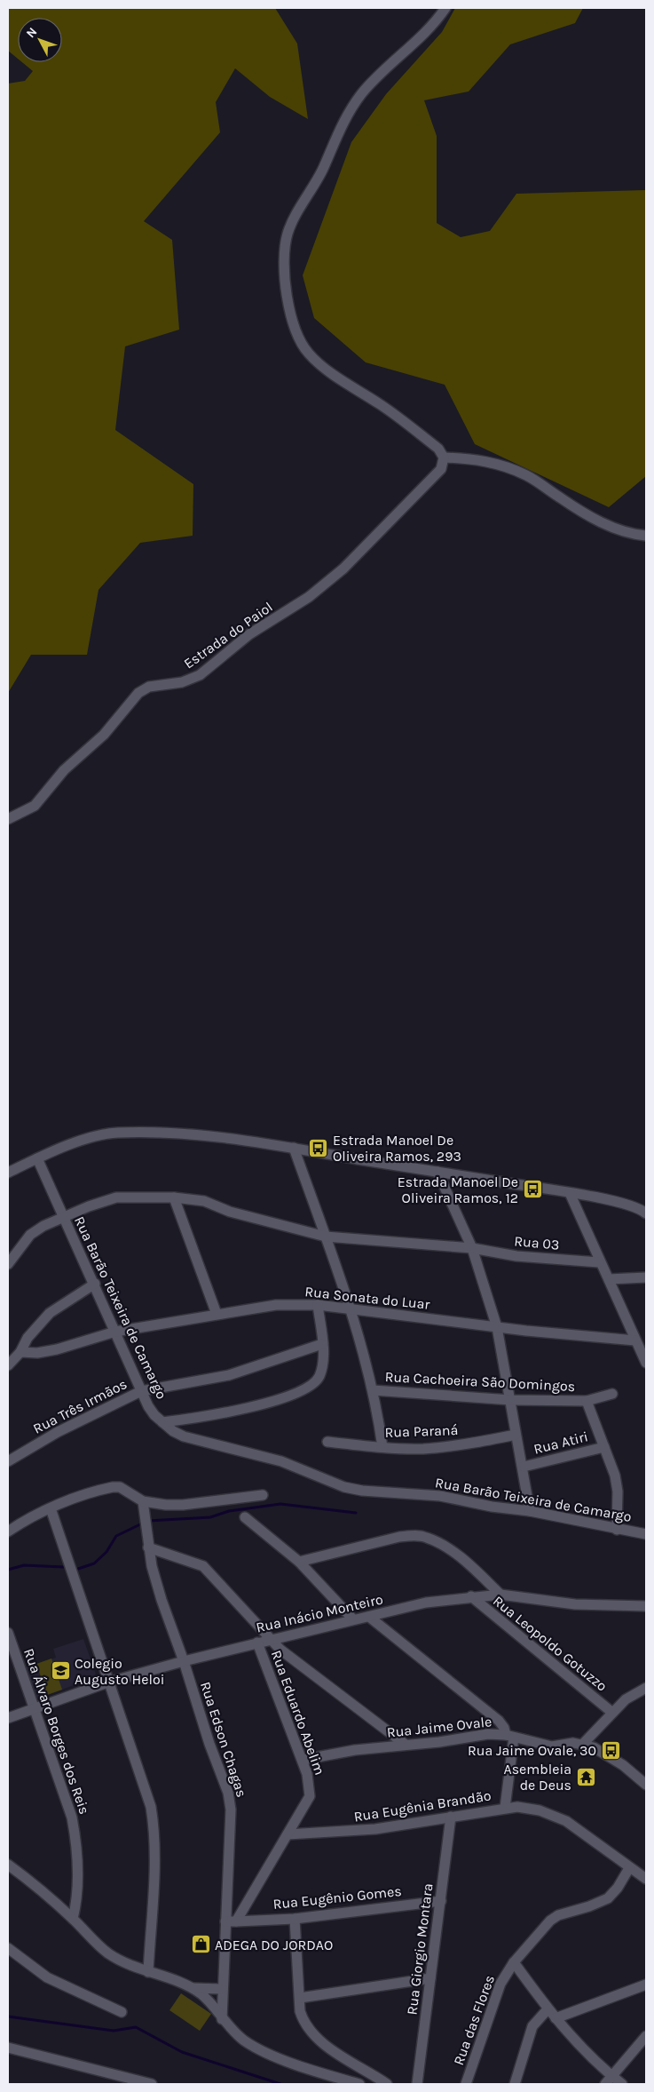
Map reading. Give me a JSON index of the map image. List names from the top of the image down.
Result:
{
  "streets": {
    "street": [
      "Estrada do Paiol",
      "Rua 03",
      "Rua Sonata do Luar",
      "Rua Barão Teixeira de Camargo",
      "Rua Cachoeira São Domingos",
      "Rua Três Irmãos",
      "Rua Paraná",
      "Rua Atiri",
      "Rua Inácio Monteiro",
      "Rua Leopoldo Gotuzzo",
      "Rua Eduardo Abelim",
      "Rua Jaime Ovale",
      "Rua Álvaro Borges dos Reis",
      "Rua Edson Chagas",
      "Rua Eugênia Brandão",
      "Rua Eugênio Gomes",
      "Rua Giorgio Montara",
      "Rua das Flores"
    ]
  },
  "crossings": [
    ["Rua 03", "Rua Barão Teixeira de Camargo"],
    ["Rua Sonata do Luar", "Rua Barão Teixeira de Camargo"],
    ["Rua Barão Teixeira de Camargo", "Rua Três Irmãos"],
    ["Rua Inácio Monteiro", "Rua Leopoldo Gotuzzo"],
    ["Rua Inácio Monteiro", "Rua Eduardo Abelim"],
    ["Rua Inácio Monteiro", "Rua Álvaro Borges dos Reis"],
    ["Rua Inácio Monteiro", "Rua Edson Chagas"],
    ["Rua Eduardo Abelim", "Rua Jaime Ovale"],
    ["Rua Eduardo Abelim", "Rua Eugênia Brandão"],
    ["Rua Eduardo Abelim", "Rua Eugênio Gomes"],
    ["Rua Eugênia Brandão", "Rua Giorgio Montara"],
    ["Rua Eugênia Brandão", "Rua das Flores"],
    ["Rua Eugênio Gomes", "Rua Giorgio Montara"]
  ],
  "places": {
    "bus stop": ["Estrada Manoel De Oliveira Ramos, 293", "Estrada Manoel De Oliveira Ramos, 12", "Rua Jaime Ovale, 30"],
    "school or university": ["Colegio Augusto Heloi"],
    "temple": ["Asembleia de Deus"],
    "shop": ["ADEGA DO JORDAO"]
  },
  "north": "top left"
}
